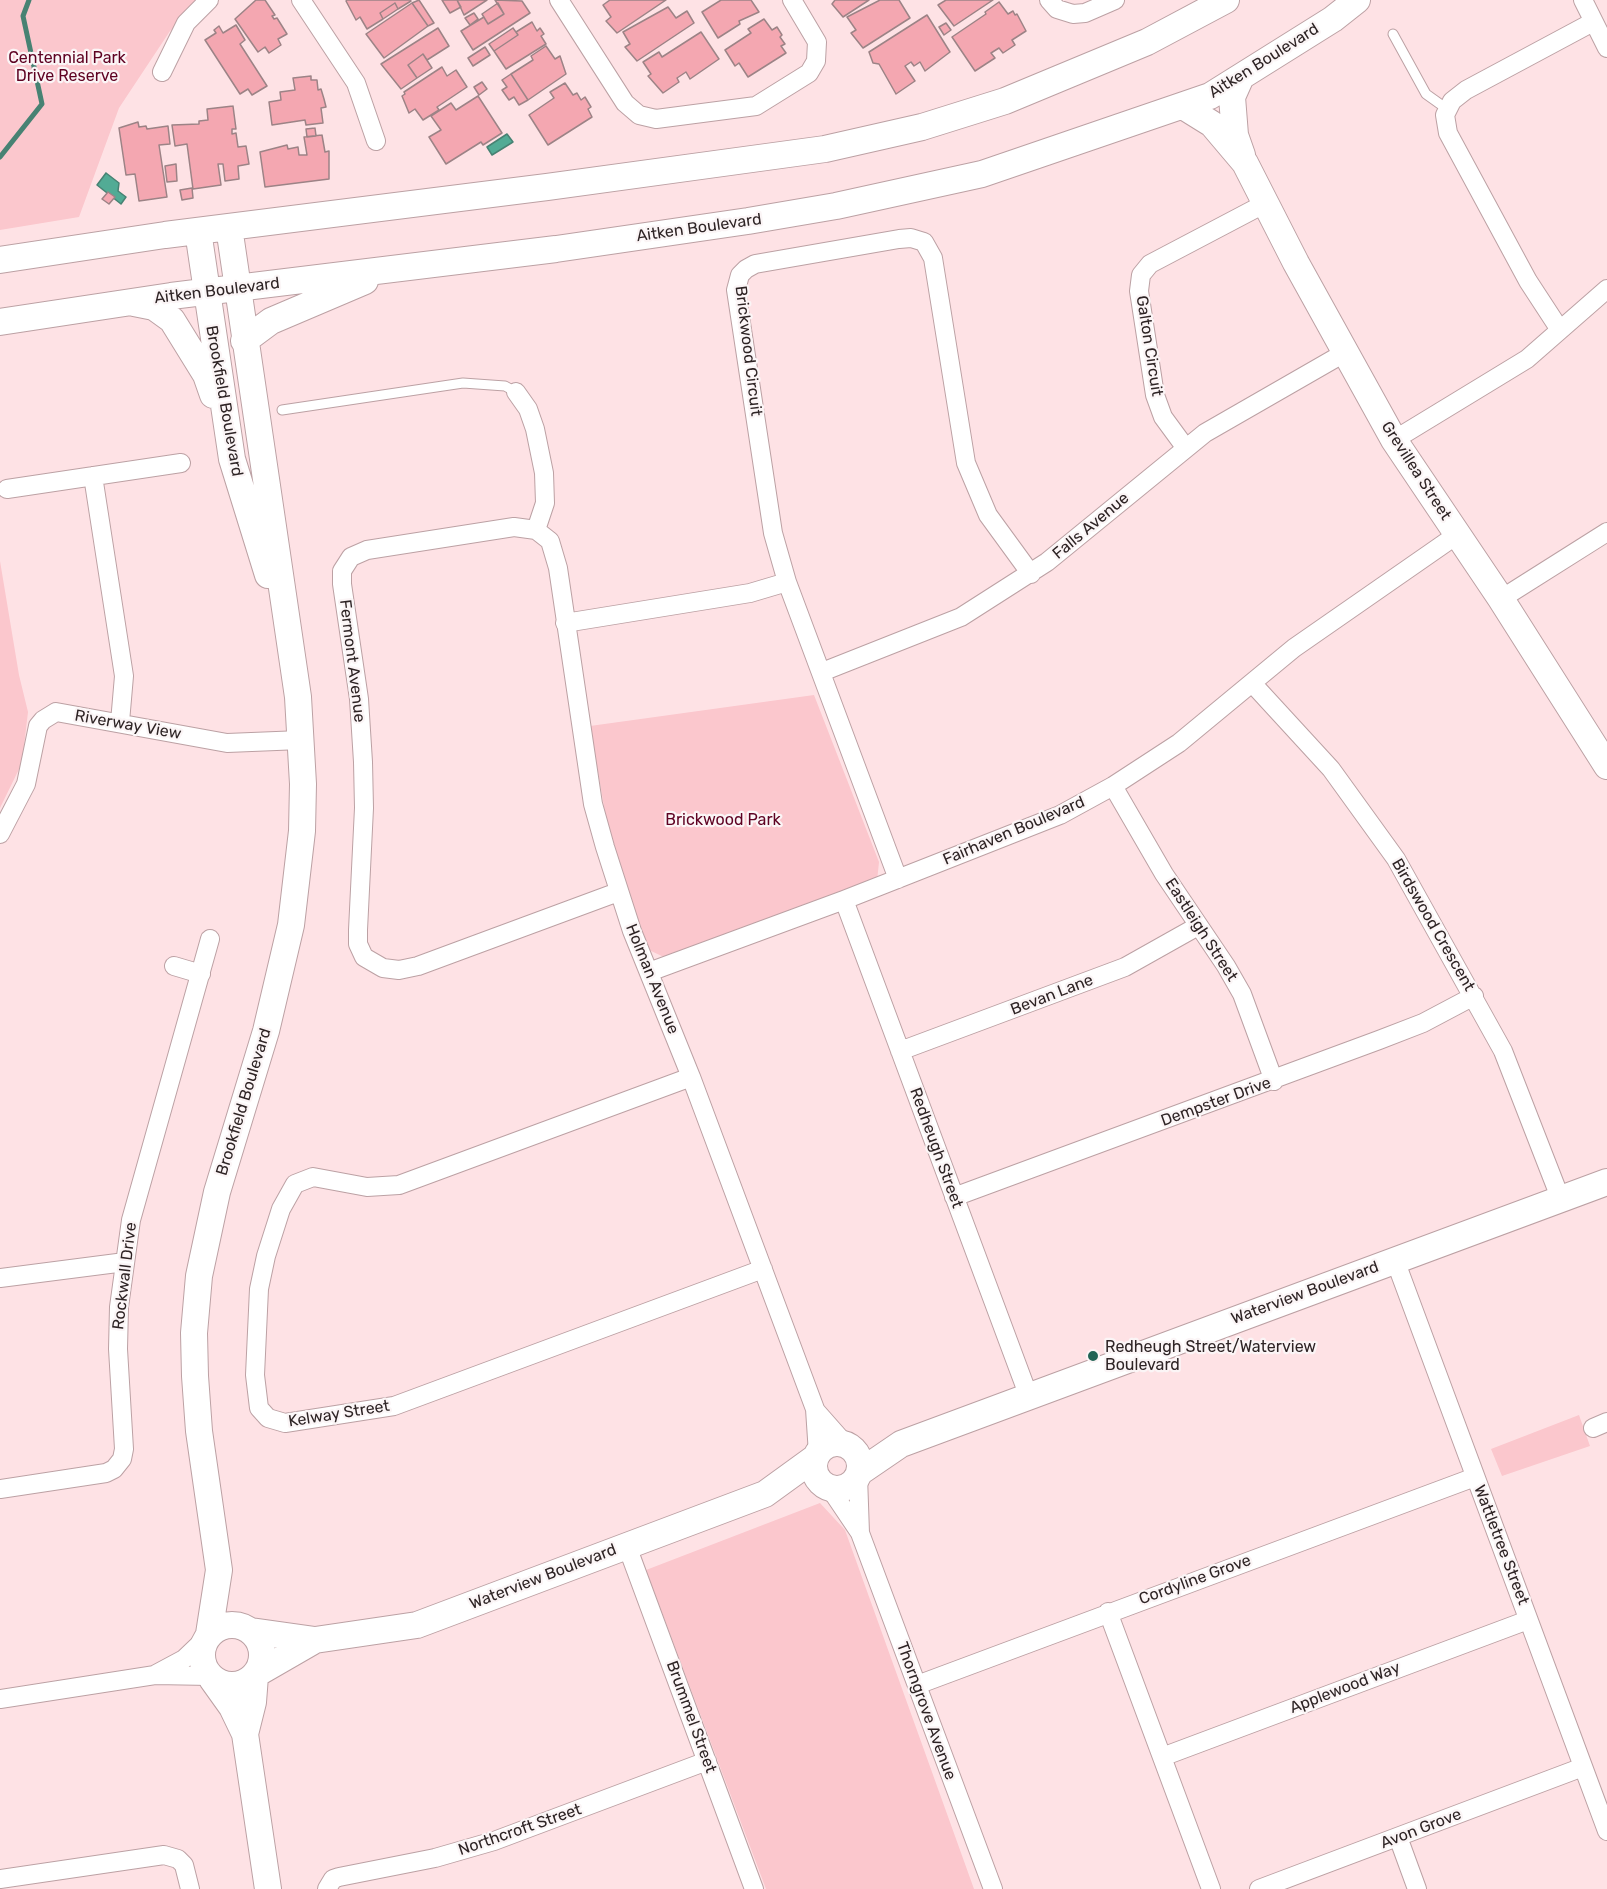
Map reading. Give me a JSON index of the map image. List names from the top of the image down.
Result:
{
  "streets": {
    "street": [
      "Aitken Boulevard",
      "Galton Circuit",
      "Brickwood Circuit",
      "Brookfield Boulevard",
      "Grevillea Street",
      "Falls Avenue",
      "Fermont Avenue",
      "Riverway View",
      "Fairhaven Boulevard",
      "Birdswood Crescent",
      "Eastleigh Street",
      "Holman Avenue",
      "Bevan Lane",
      "Dempster Drive",
      "Redheugh Street",
      "Rockwall Drive",
      "Waterview Boulevard",
      "Kelway Street",
      "Wattletree Street",
      "Cordyline Grove",
      "Applewood Way",
      "Thorngrove Avenue",
      "Brummel Street",
      "Avon Grove",
      "Northcroft Street"
    ]
  },
  "crossings": [
    ["Aitken Boulevard", "Brookfield Boulevard"],
    ["Galton Circuit", "Grevillea Street"],
    ["Galton Circuit", "Falls Avenue"],
    ["Brickwood Circuit", "Falls Avenue"],
    ["Brickwood Circuit", "Fairhaven Boulevard"],
    ["Brookfield Boulevard", "Riverway View"],
    ["Brookfield Boulevard", "Waterview Boulevard"],
    ["Grevillea Street", "Falls Avenue"],
    ["Grevillea Street", "Fairhaven Boulevard"],
    ["Fermont Avenue", "Holman Avenue"],
    ["Fairhaven Boulevard", "Birdswood Crescent"],
    ["Fairhaven Boulevard", "Eastleigh Street"],
    ["Fairhaven Boulevard", "Holman Avenue"],
    ["Fairhaven Boulevard", "Redheugh Street"],
    ["Birdswood Crescent", "Dempster Drive"],
    ["Birdswood Crescent", "Waterview Boulevard"],
    ["Eastleigh Street", "Bevan Lane"],
    ["Eastleigh Street", "Dempster Drive"],
    ["Holman Avenue", "Waterview Boulevard"],
    ["Holman Avenue", "Kelway Street"],
    ["Holman Avenue", "Thorngrove Avenue"],
    ["Bevan Lane", "Redheugh Street"],
    ["Dempster Drive", "Redheugh Street"],
    ["Redheugh Street", "Waterview Boulevard"],
    ["Waterview Boulevard", "Wattletree Street"],
    ["Waterview Boulevard", "Thorngrove Avenue"],
    ["Waterview Boulevard", "Brummel Street"],
    ["Wattletree Street", "Cordyline Grove"],
    ["Wattletree Street", "Applewood Way"],
    ["Wattletree Street", "Avon Grove"],
    ["Cordyline Grove", "Thorngrove Avenue"],
    ["Brummel Street", "Northcroft Street"]
  ],
  "parks": ["Centennial Park Drive Reserve", "Brickwood Park"],
  "places": ["Redheugh Street/Waterview Boulevard"]
}
